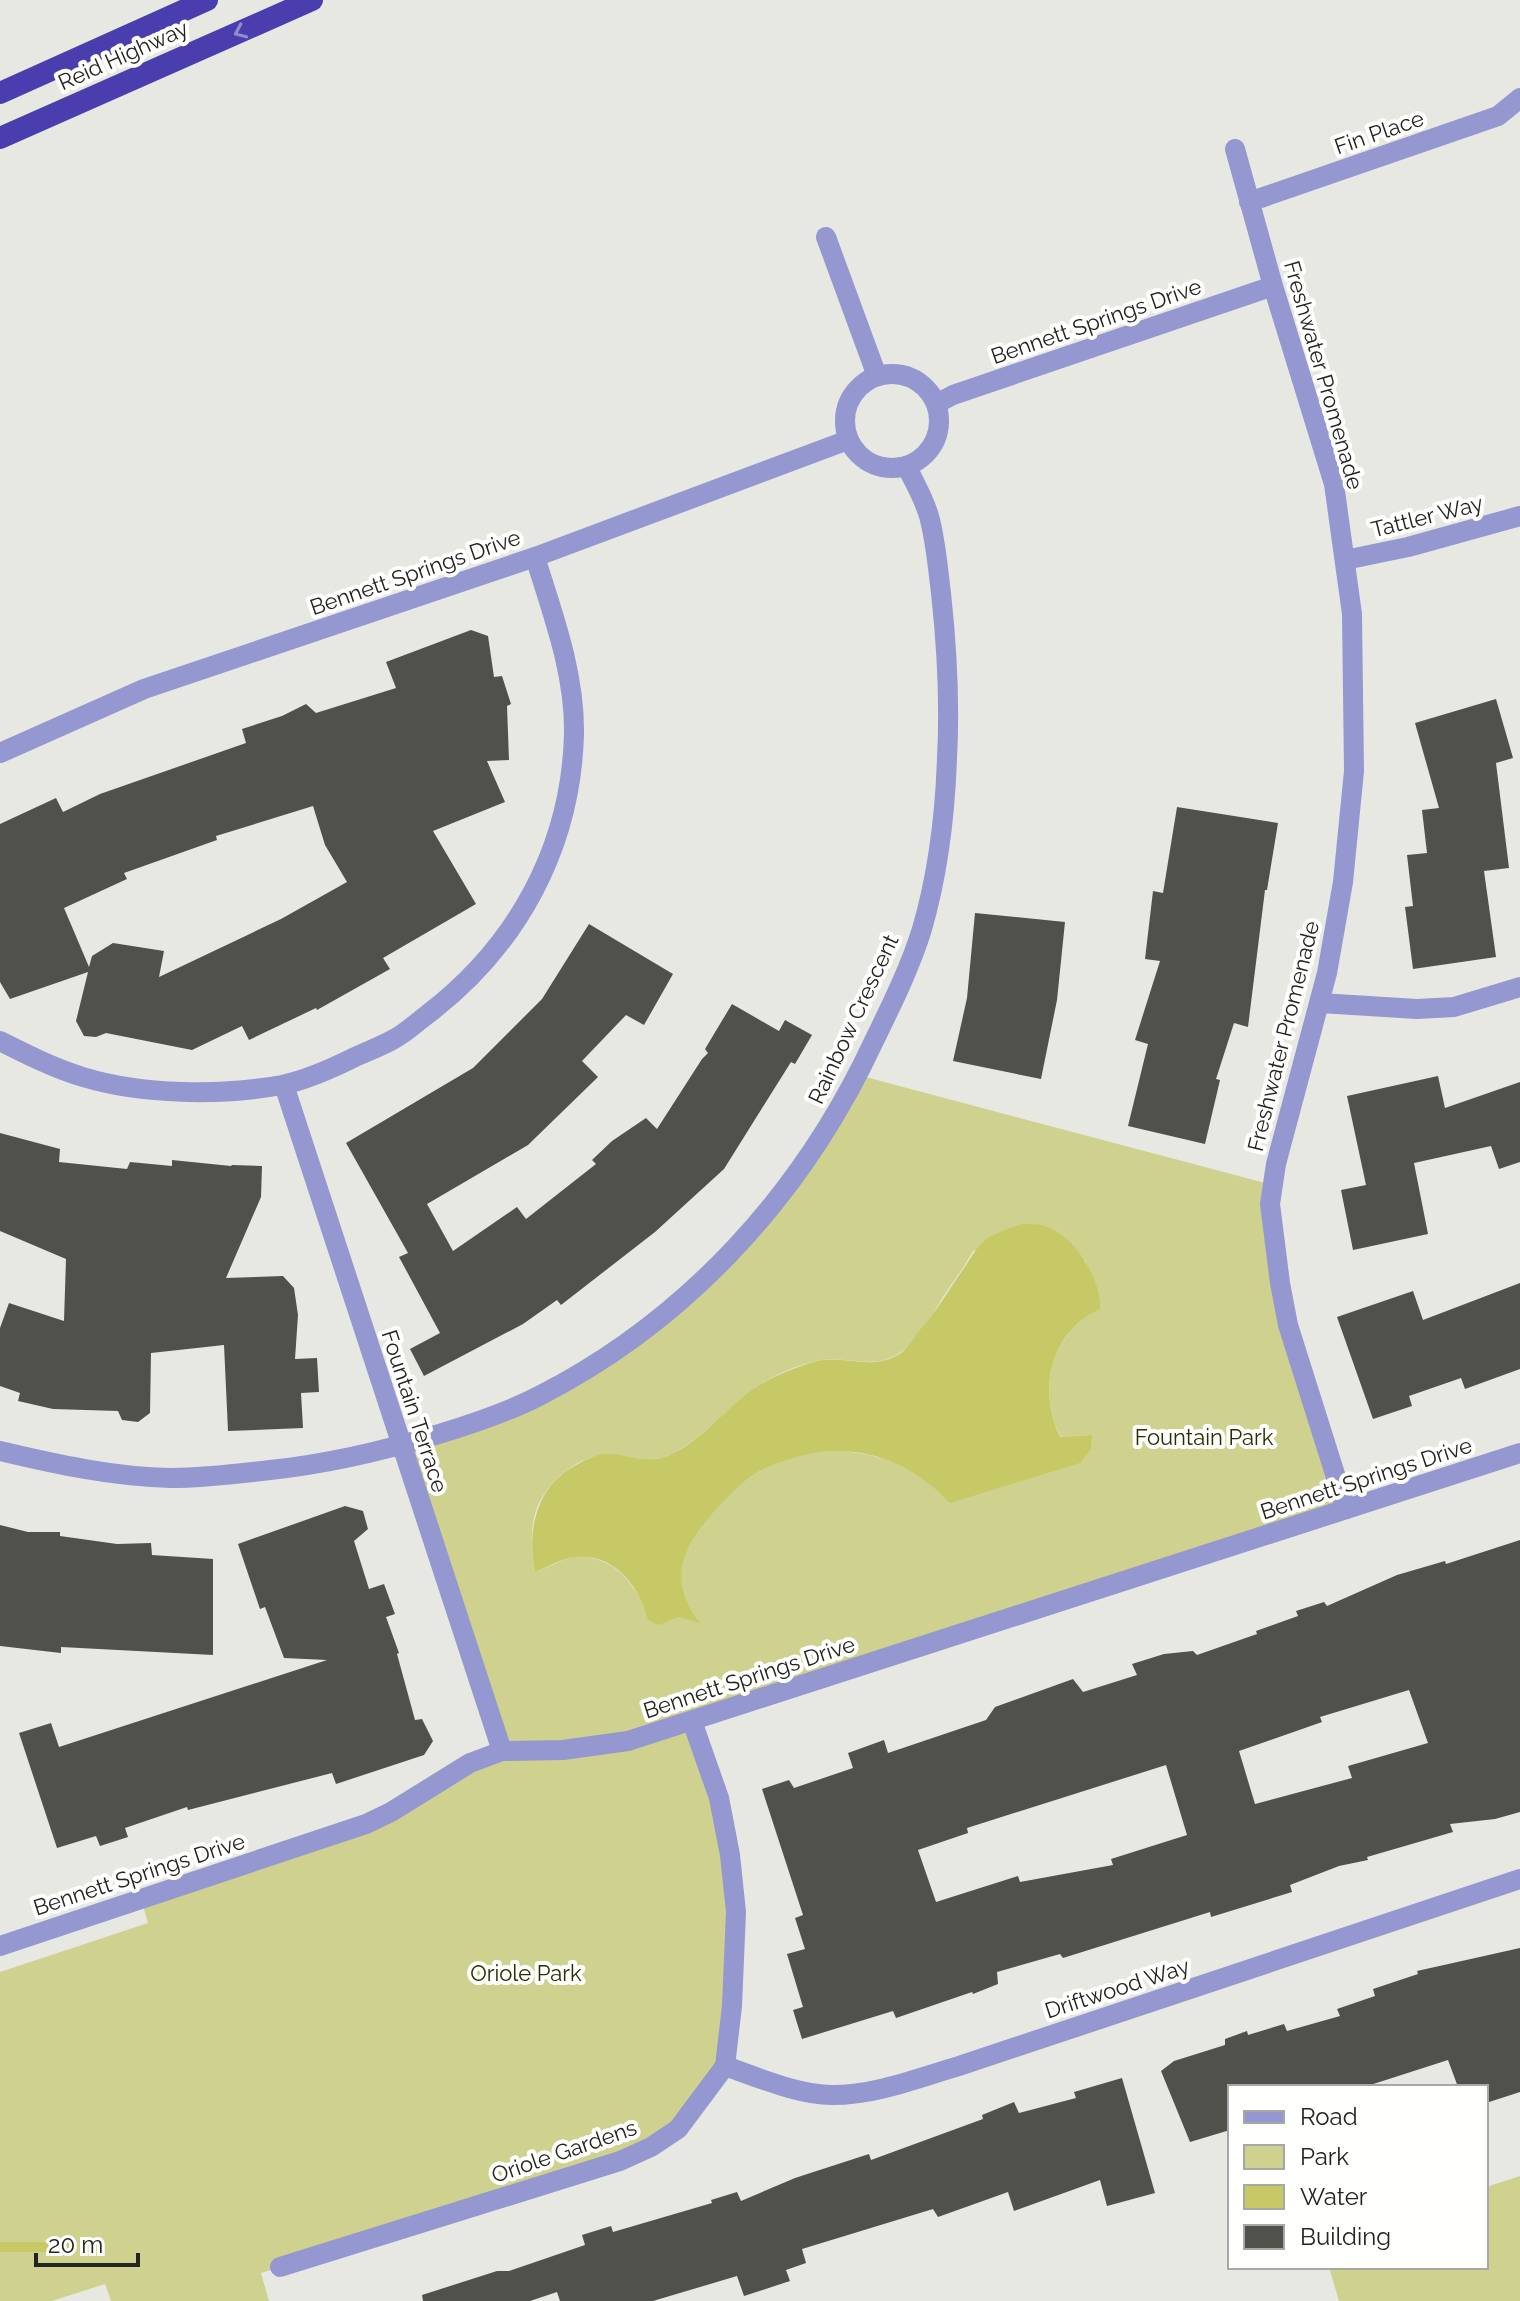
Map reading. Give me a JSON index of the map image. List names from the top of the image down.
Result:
{
  "streets": {
    "highway": ["Reid Highway"],
    "street": [
      "Fin Place",
      "Bennett Springs Drive",
      "Freshwater Promenade",
      "Tattler Way",
      "Rainbow Crescent",
      "Fountain Terrace",
      "Driftwood Way",
      "Oriole Gardens"
    ]
  },
  "crossings": [
    ["Fin Place", "Freshwater Promenade"],
    ["Bennett Springs Drive", "Freshwater Promenade"],
    ["Bennett Springs Drive", "Rainbow Crescent"],
    ["Bennett Springs Drive", "Fountain Terrace"],
    ["Freshwater Promenade", "Tattler Way"],
    ["Rainbow Crescent", "Fountain Terrace"],
    ["Driftwood Way", "Oriole Gardens"]
  ],
  "parks": ["Fountain Park", "Oriole Park"],
  "legend": [
    "Road",
    "Park",
    "Water",
    "Building"
  ],
  "scale_bar": "20 m"
}
